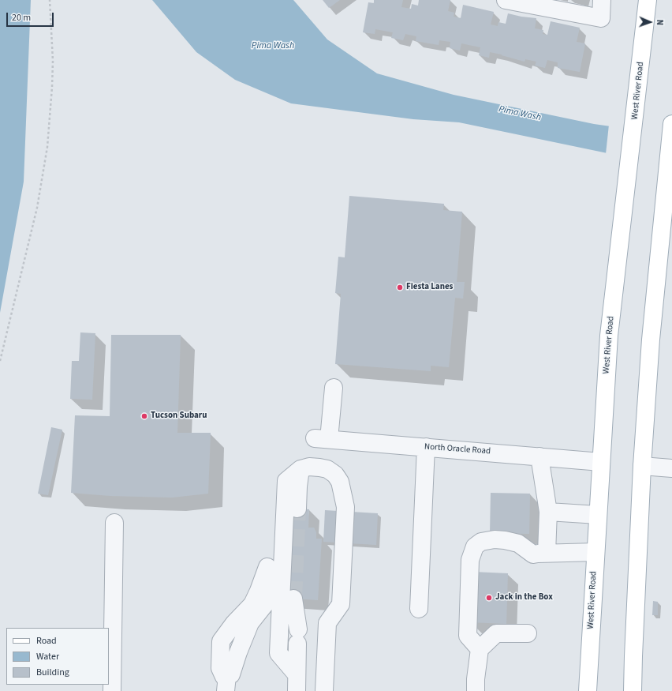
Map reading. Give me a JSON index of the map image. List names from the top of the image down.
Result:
{
  "streets": {
    "main road": ["West River Road"],
    "lane": ["North Oracle Road"]
  },
  "crossings": [
    ["West River Road", "North Oracle Road"]
  ],
  "water": ["Pima Wash"],
  "places": ["Fiesta Lanes", "Tucson Subaru", "Jack in the Box"],
  "legend": ["Road", "Water", "Building"],
  "scale_bar": "20 m",
  "north": "right"
}
